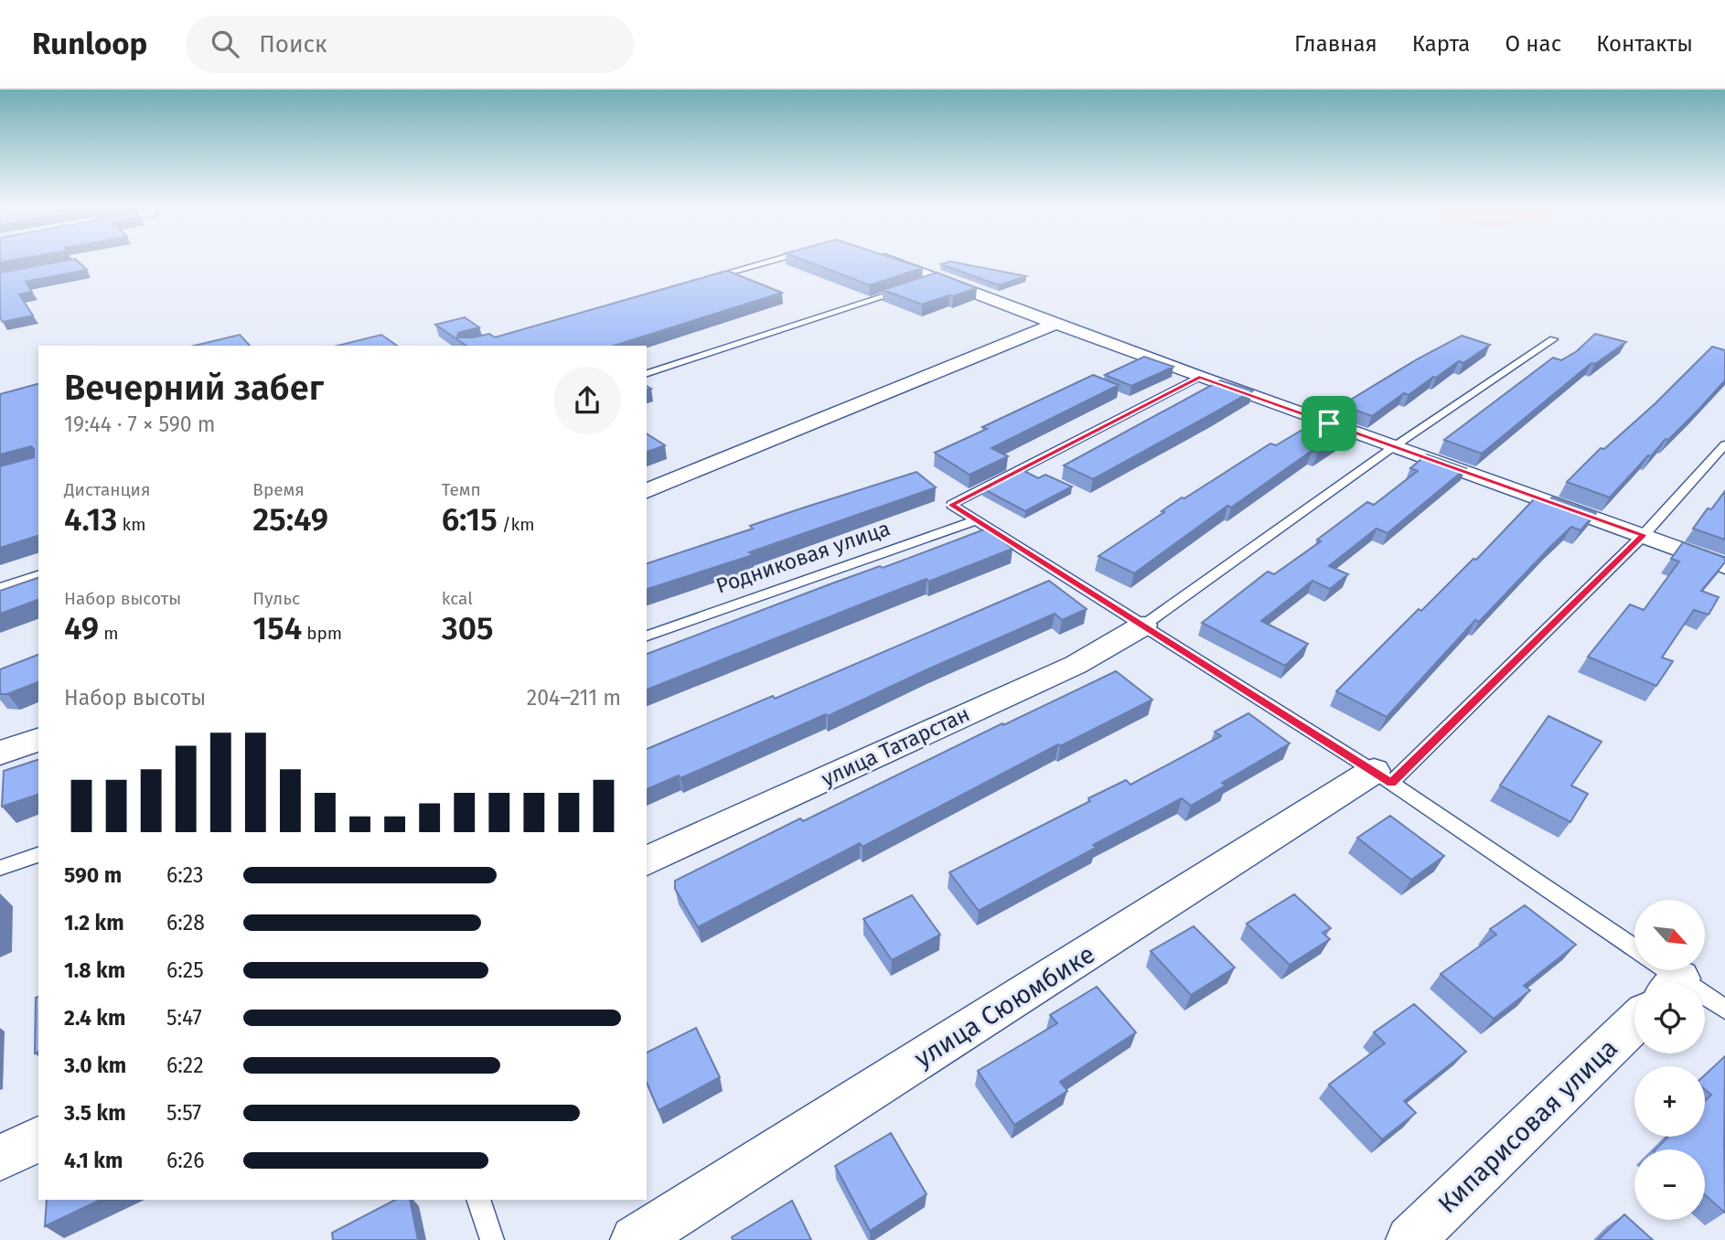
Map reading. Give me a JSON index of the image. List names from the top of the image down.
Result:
{
  "streets": {
    "street": ["улица Татарстан", "улица Сююмбике", "Кипарисовая улица"],
    "lane": ["Родниковая улица"]
  },
  "north": "bottom right",
  "page": {
    "header": "Runloop",
    "search": "Поиск",
    "nav": [
      "Главная",
      "Карта",
      "О нас",
      "Контакты"
    ],
    "heading": ["Вечерний забег", "19:44 · 7 × 590 m"],
    "stats": [
      ["Дистанция", "4.13 km"],
      ["Время", "25:49"],
      ["Темп", "6:15 /km"],
      ["Набор высоты", "49 m"],
      ["Пульс", "154 bpm"],
      ["kcal", "305"]
    ],
    "chart": ["Набор высоты", "204–211 m"],
    "list": [
      {
        "name": "590 m",
        "note": "6:23"
      },
      {
        "name": "1.2 km",
        "note": "6:28"
      },
      {
        "name": "1.8 km",
        "note": "6:25"
      },
      {
        "name": "2.4 km",
        "note": "5:47"
      },
      {
        "name": "3.0 km",
        "note": "6:22"
      },
      {
        "name": "3.5 km",
        "note": "5:57"
      },
      {
        "name": "4.1 km",
        "note": "6:26"
      }
    ],
    "map_buttons": ["+", "−"]
  }
}
